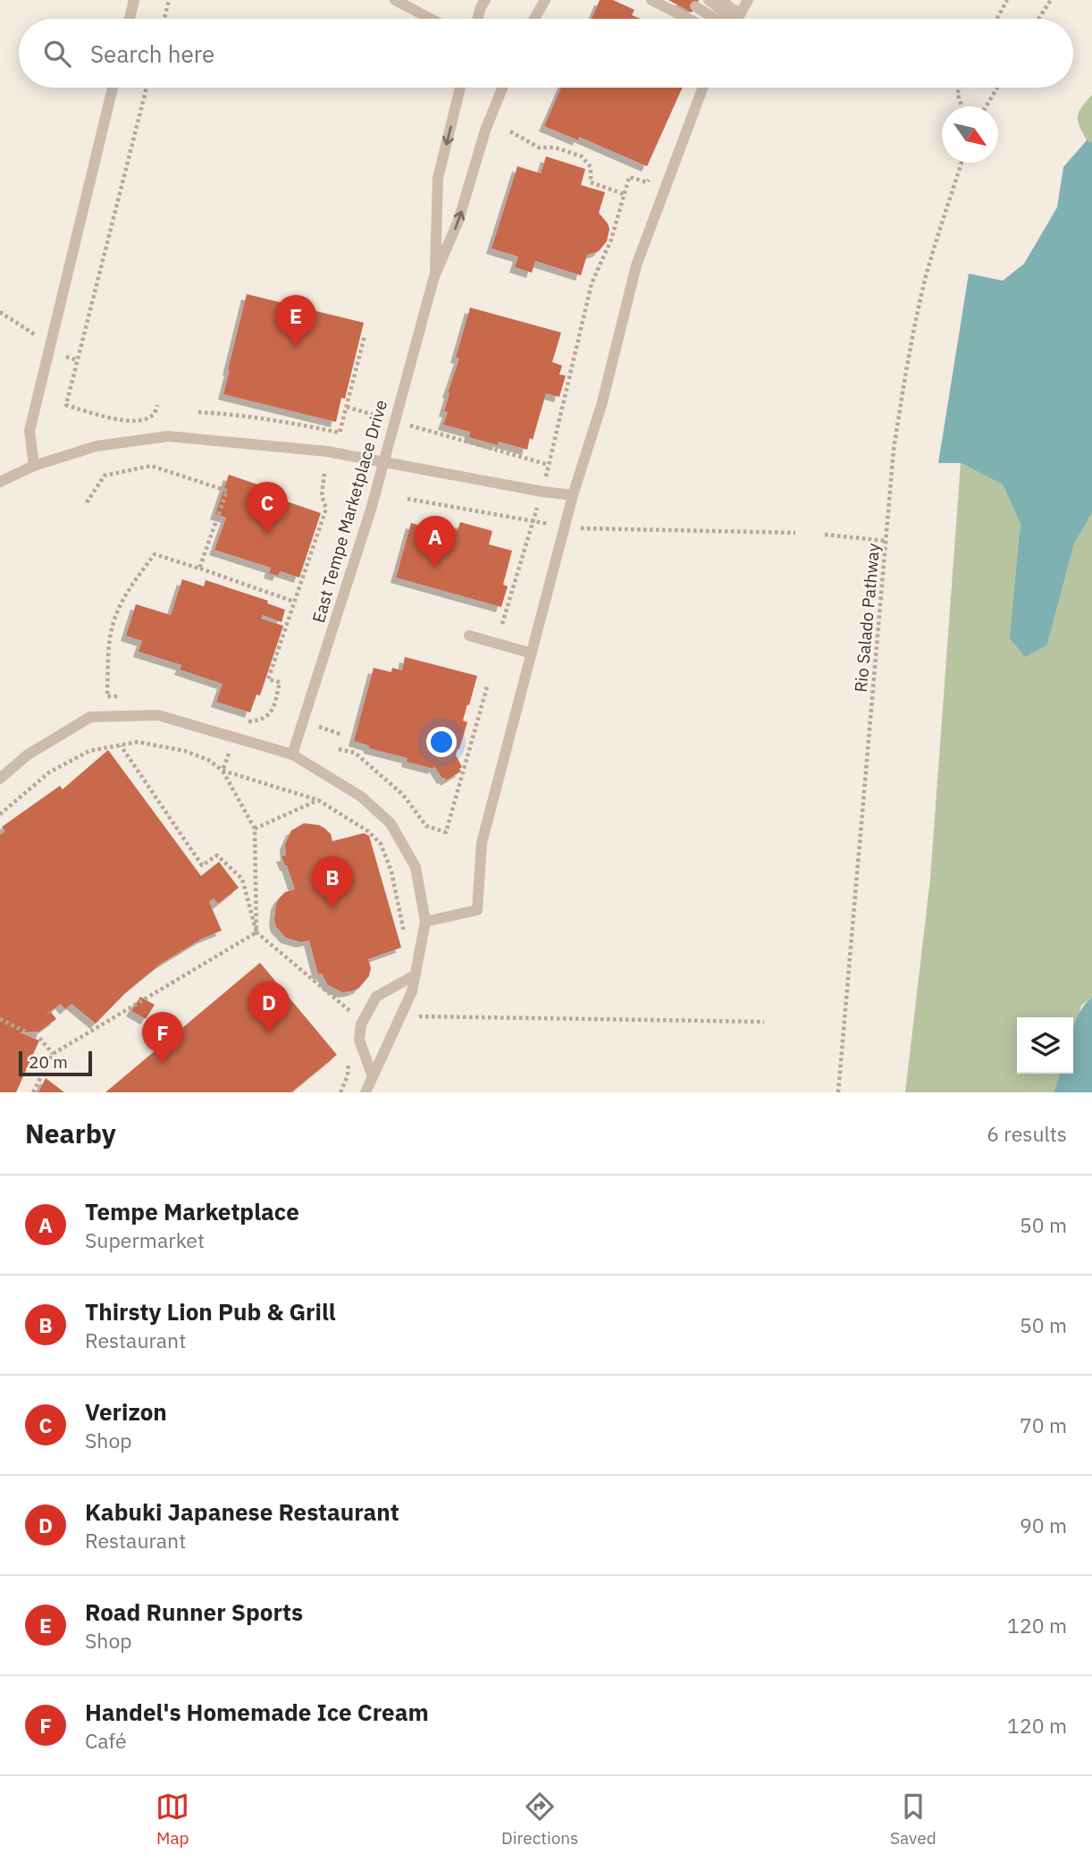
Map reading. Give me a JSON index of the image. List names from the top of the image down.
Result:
{
  "streets": {
    "lane": ["East Tempe Marketplace Drive"],
    "path": ["Rio Salado Pathway"]
  },
  "scale_bar": "20 m",
  "north": "bottom right",
  "page": {
    "search": "Search here",
    "pins": [
      "E",
      "C",
      "A",
      "B",
      "D",
      "F"
    ],
    "scale": "20 m",
    "heading": ["Nearby", "6 results"],
    "list": [
      {
        "mark": "A",
        "name": "Tempe Marketplace",
        "note": "Supermarket",
        "value": "50 m"
      },
      {
        "mark": "B",
        "name": "Thirsty Lion Pub & Grill",
        "note": "Restaurant",
        "value": "50 m"
      },
      {
        "mark": "C",
        "name": "Verizon",
        "note": "Shop",
        "value": "70 m"
      },
      {
        "mark": "D",
        "name": "Kabuki Japanese Restaurant",
        "note": "Restaurant",
        "value": "90 m"
      },
      {
        "mark": "E",
        "name": "Road Runner Sports",
        "note": "Shop",
        "value": "120 m"
      },
      {
        "mark": "F",
        "name": "Handel's Homemade Ice Cream",
        "note": "Café",
        "value": "120 m"
      }
    ],
    "nav": ["Map", "Directions", "Saved"]
  }
}
